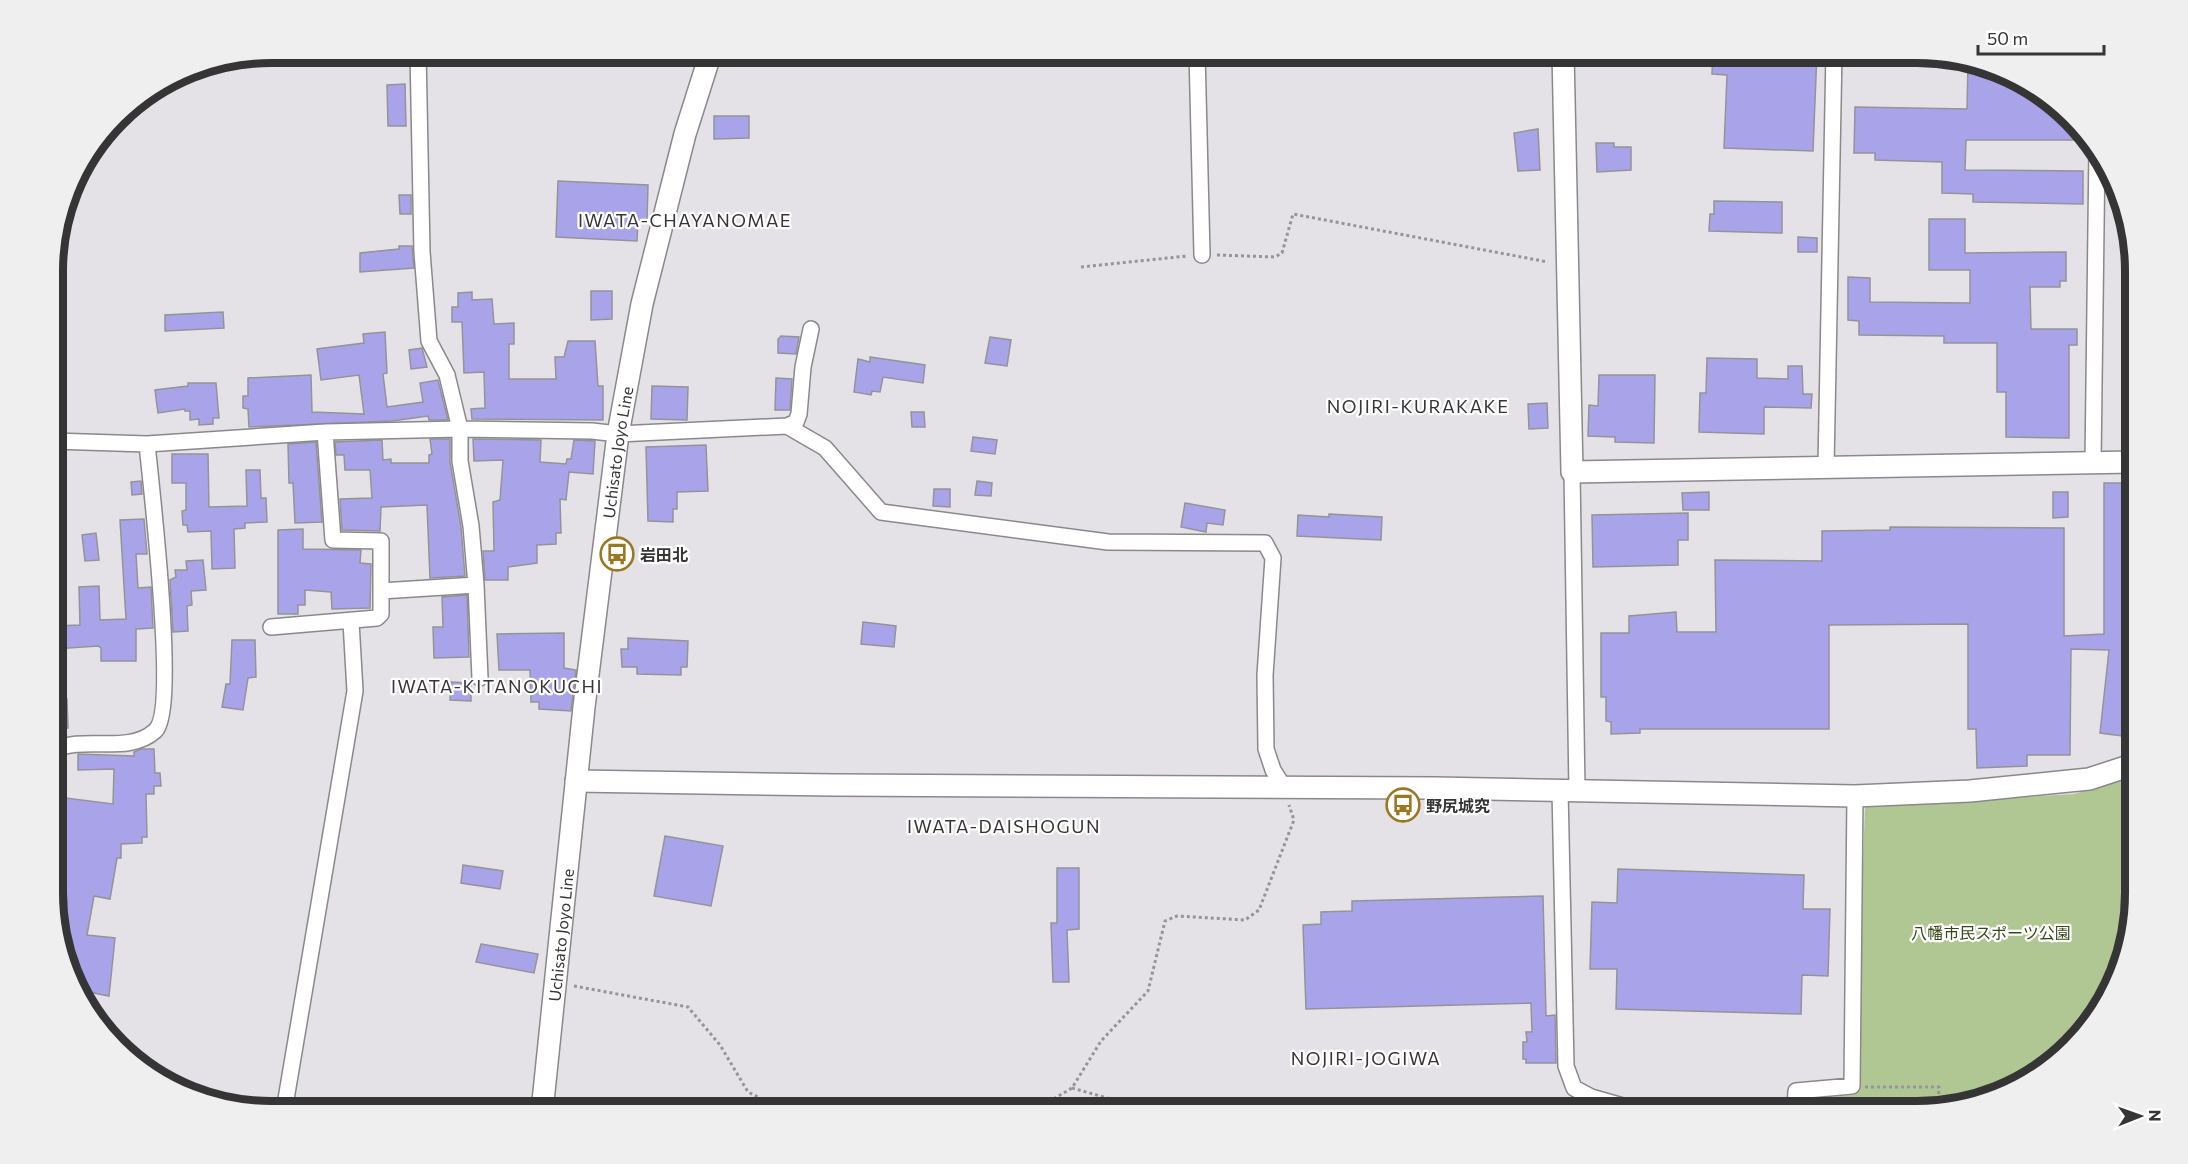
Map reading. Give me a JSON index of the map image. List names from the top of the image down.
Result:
{
  "streets": {
    "street": ["Uchisato Joyo Line"]
  },
  "districts": [
    "IWATA-CHAYANOMAE",
    "NOJIRI-KURAKAKE",
    "IWATA-KITANOKUCHI",
    "IWATA-DAISHOGUN",
    "NOJIRI-JOGIWA"
  ],
  "parks": ["八幡市民スポーツ公園"],
  "places": {
    "bus stop": ["岩田北", "野尻城究"]
  },
  "scale_bar": "50 m",
  "north": "right"
}
